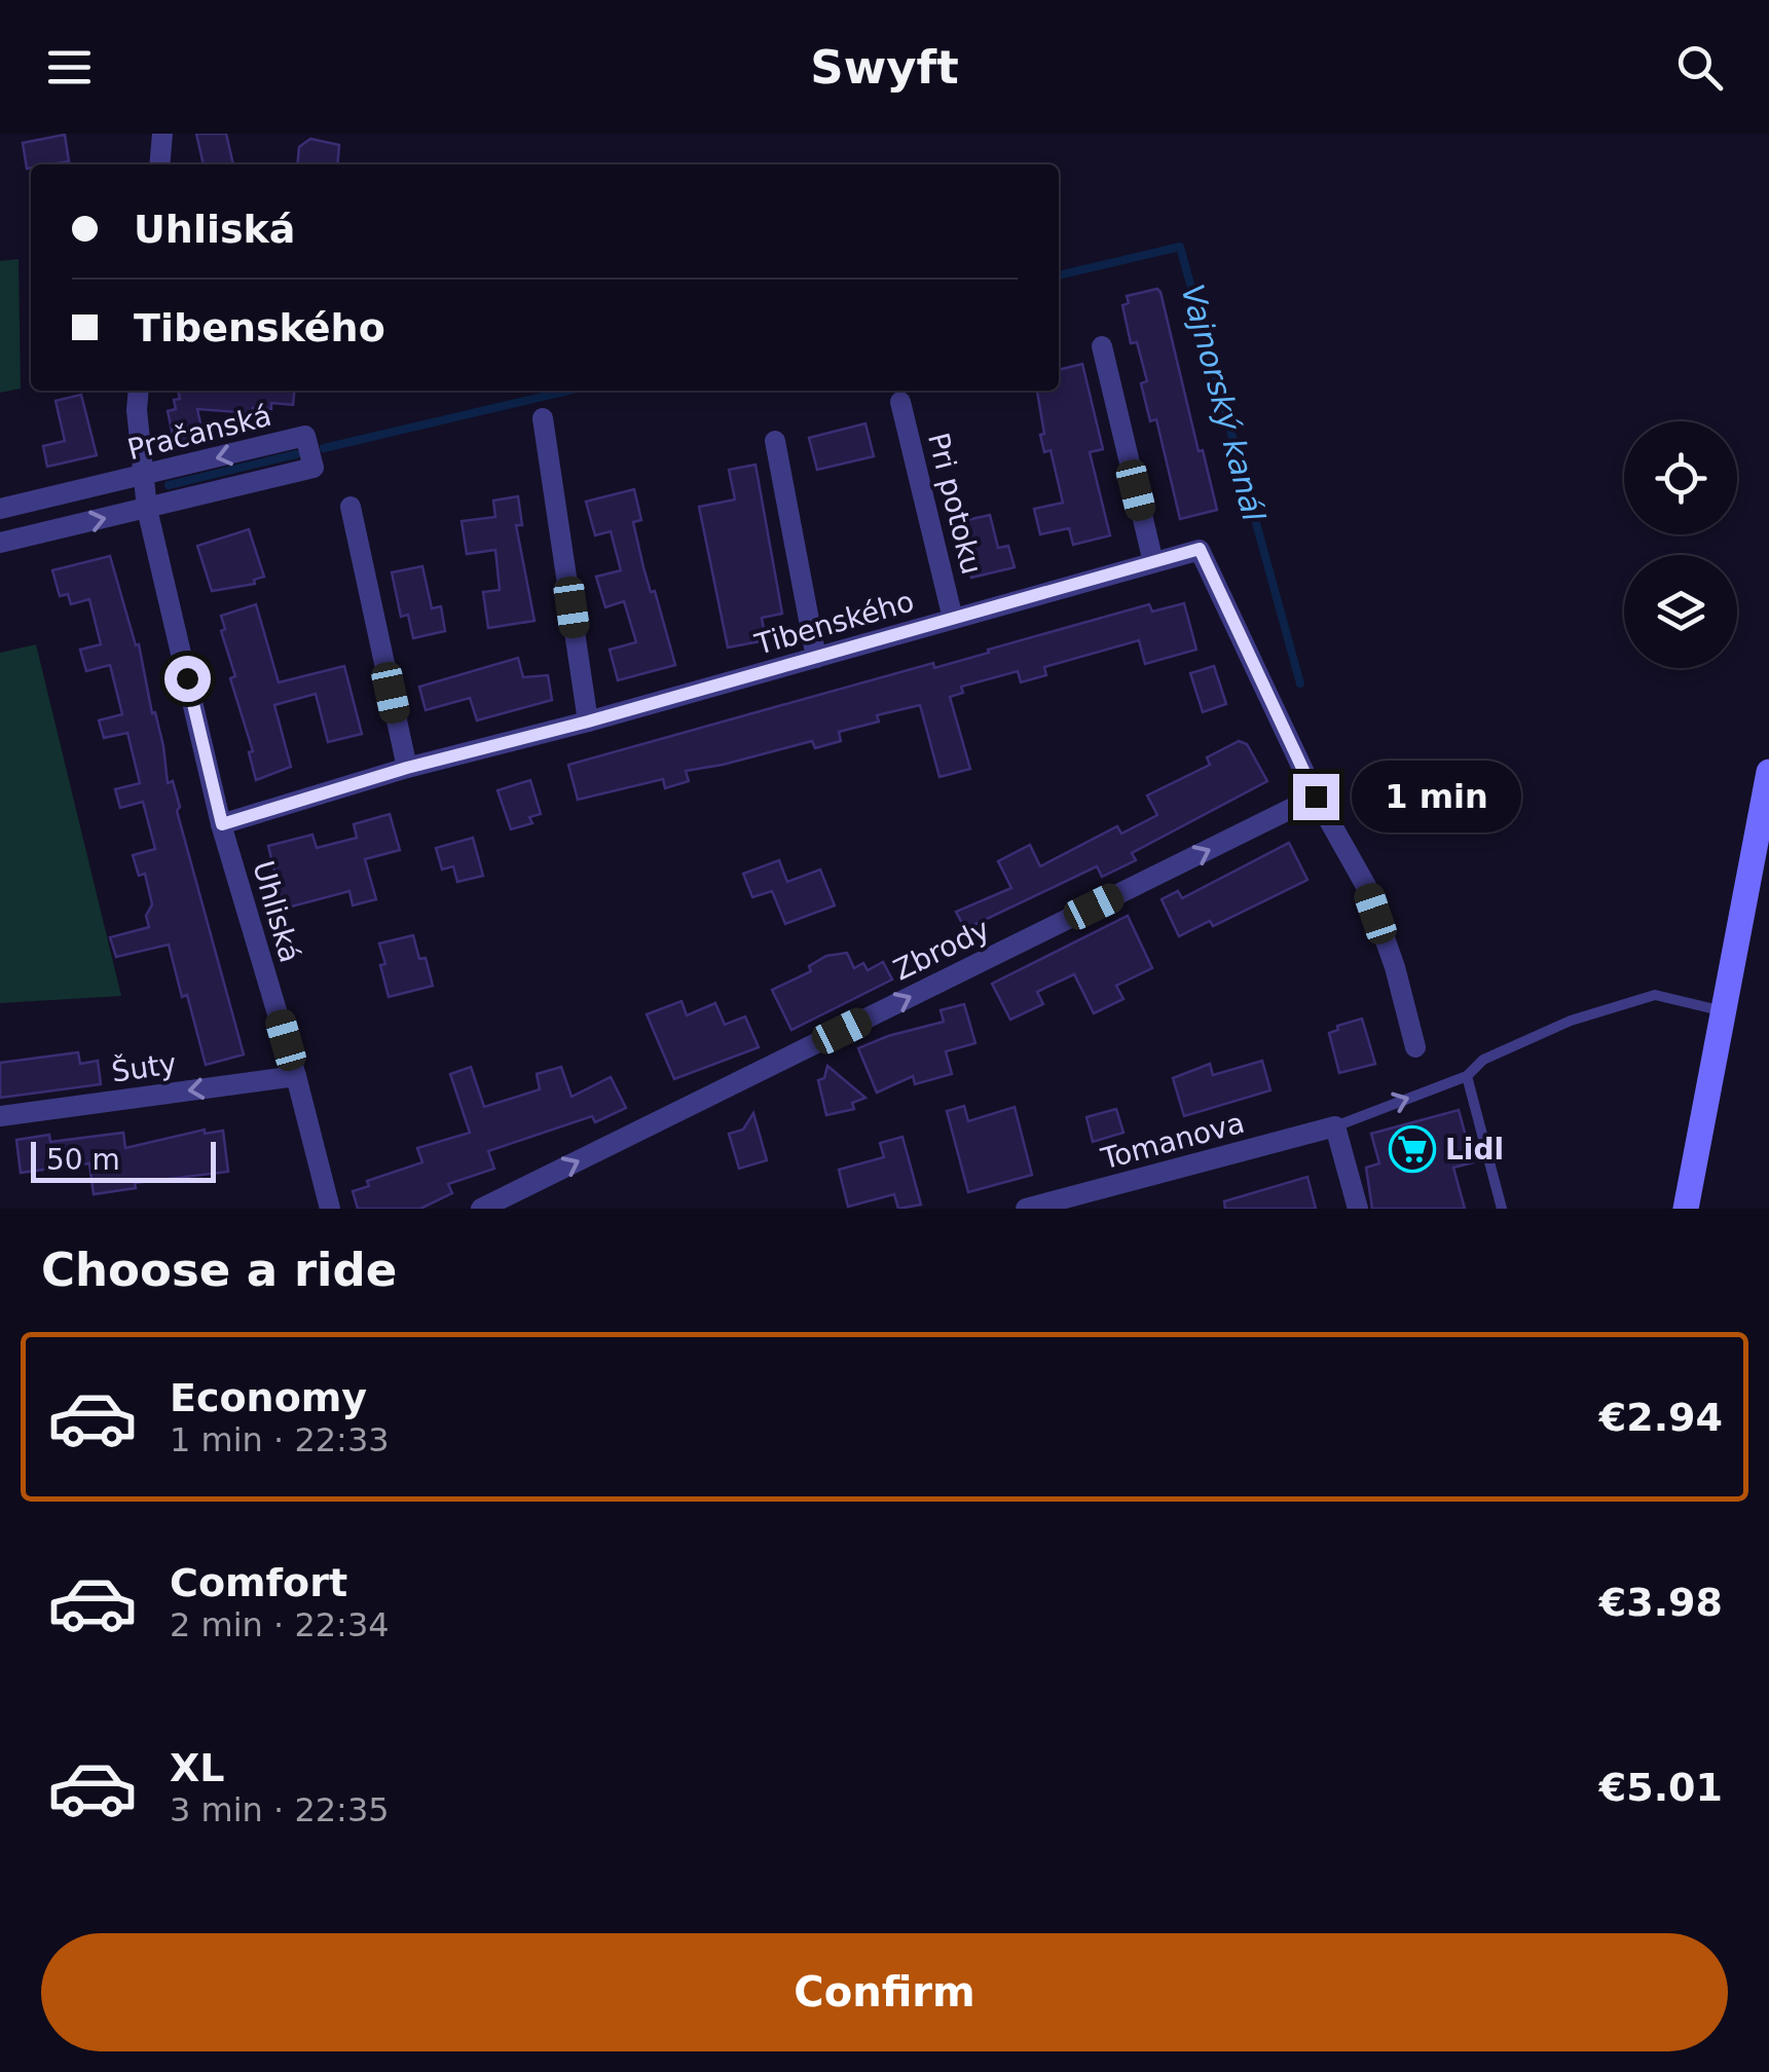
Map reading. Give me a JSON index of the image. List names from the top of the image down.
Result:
{
  "streets": {
    "street": [
      "Pračanská",
      "Pri potoku",
      "Tibenského",
      "Uhliská",
      "Zbrody",
      "Šuty",
      "Tomanova"
    ]
  },
  "crossings": [
    ["Pračanská", "Uhliská"],
    ["Pri potoku", "Tibenského"],
    ["Tibenského", "Uhliská"],
    ["Tibenského", "Zbrody"],
    ["Uhliská", "Šuty"]
  ],
  "one_way": ["Zbrody", "Šuty"],
  "water": ["Vajnorský kanál"],
  "places": {
    "supermarket": ["Lidl"]
  },
  "scale_bar": "50 m",
  "page": {
    "header": "Swyft",
    "banner": ["Uhliská", "Tibenského"],
    "bubble": "1 min",
    "scale": "50 m",
    "heading": "Choose a ride",
    "list": [
      {
        "name": "Economy",
        "note": "1 min · 22:33",
        "value": "€2.94"
      },
      {
        "name": "Comfort",
        "note": "2 min · 22:34",
        "value": "€3.98"
      },
      {
        "name": "XL",
        "note": "3 min · 22:35",
        "value": "€5.01"
      }
    ],
    "buttons": "Confirm"
  }
}
